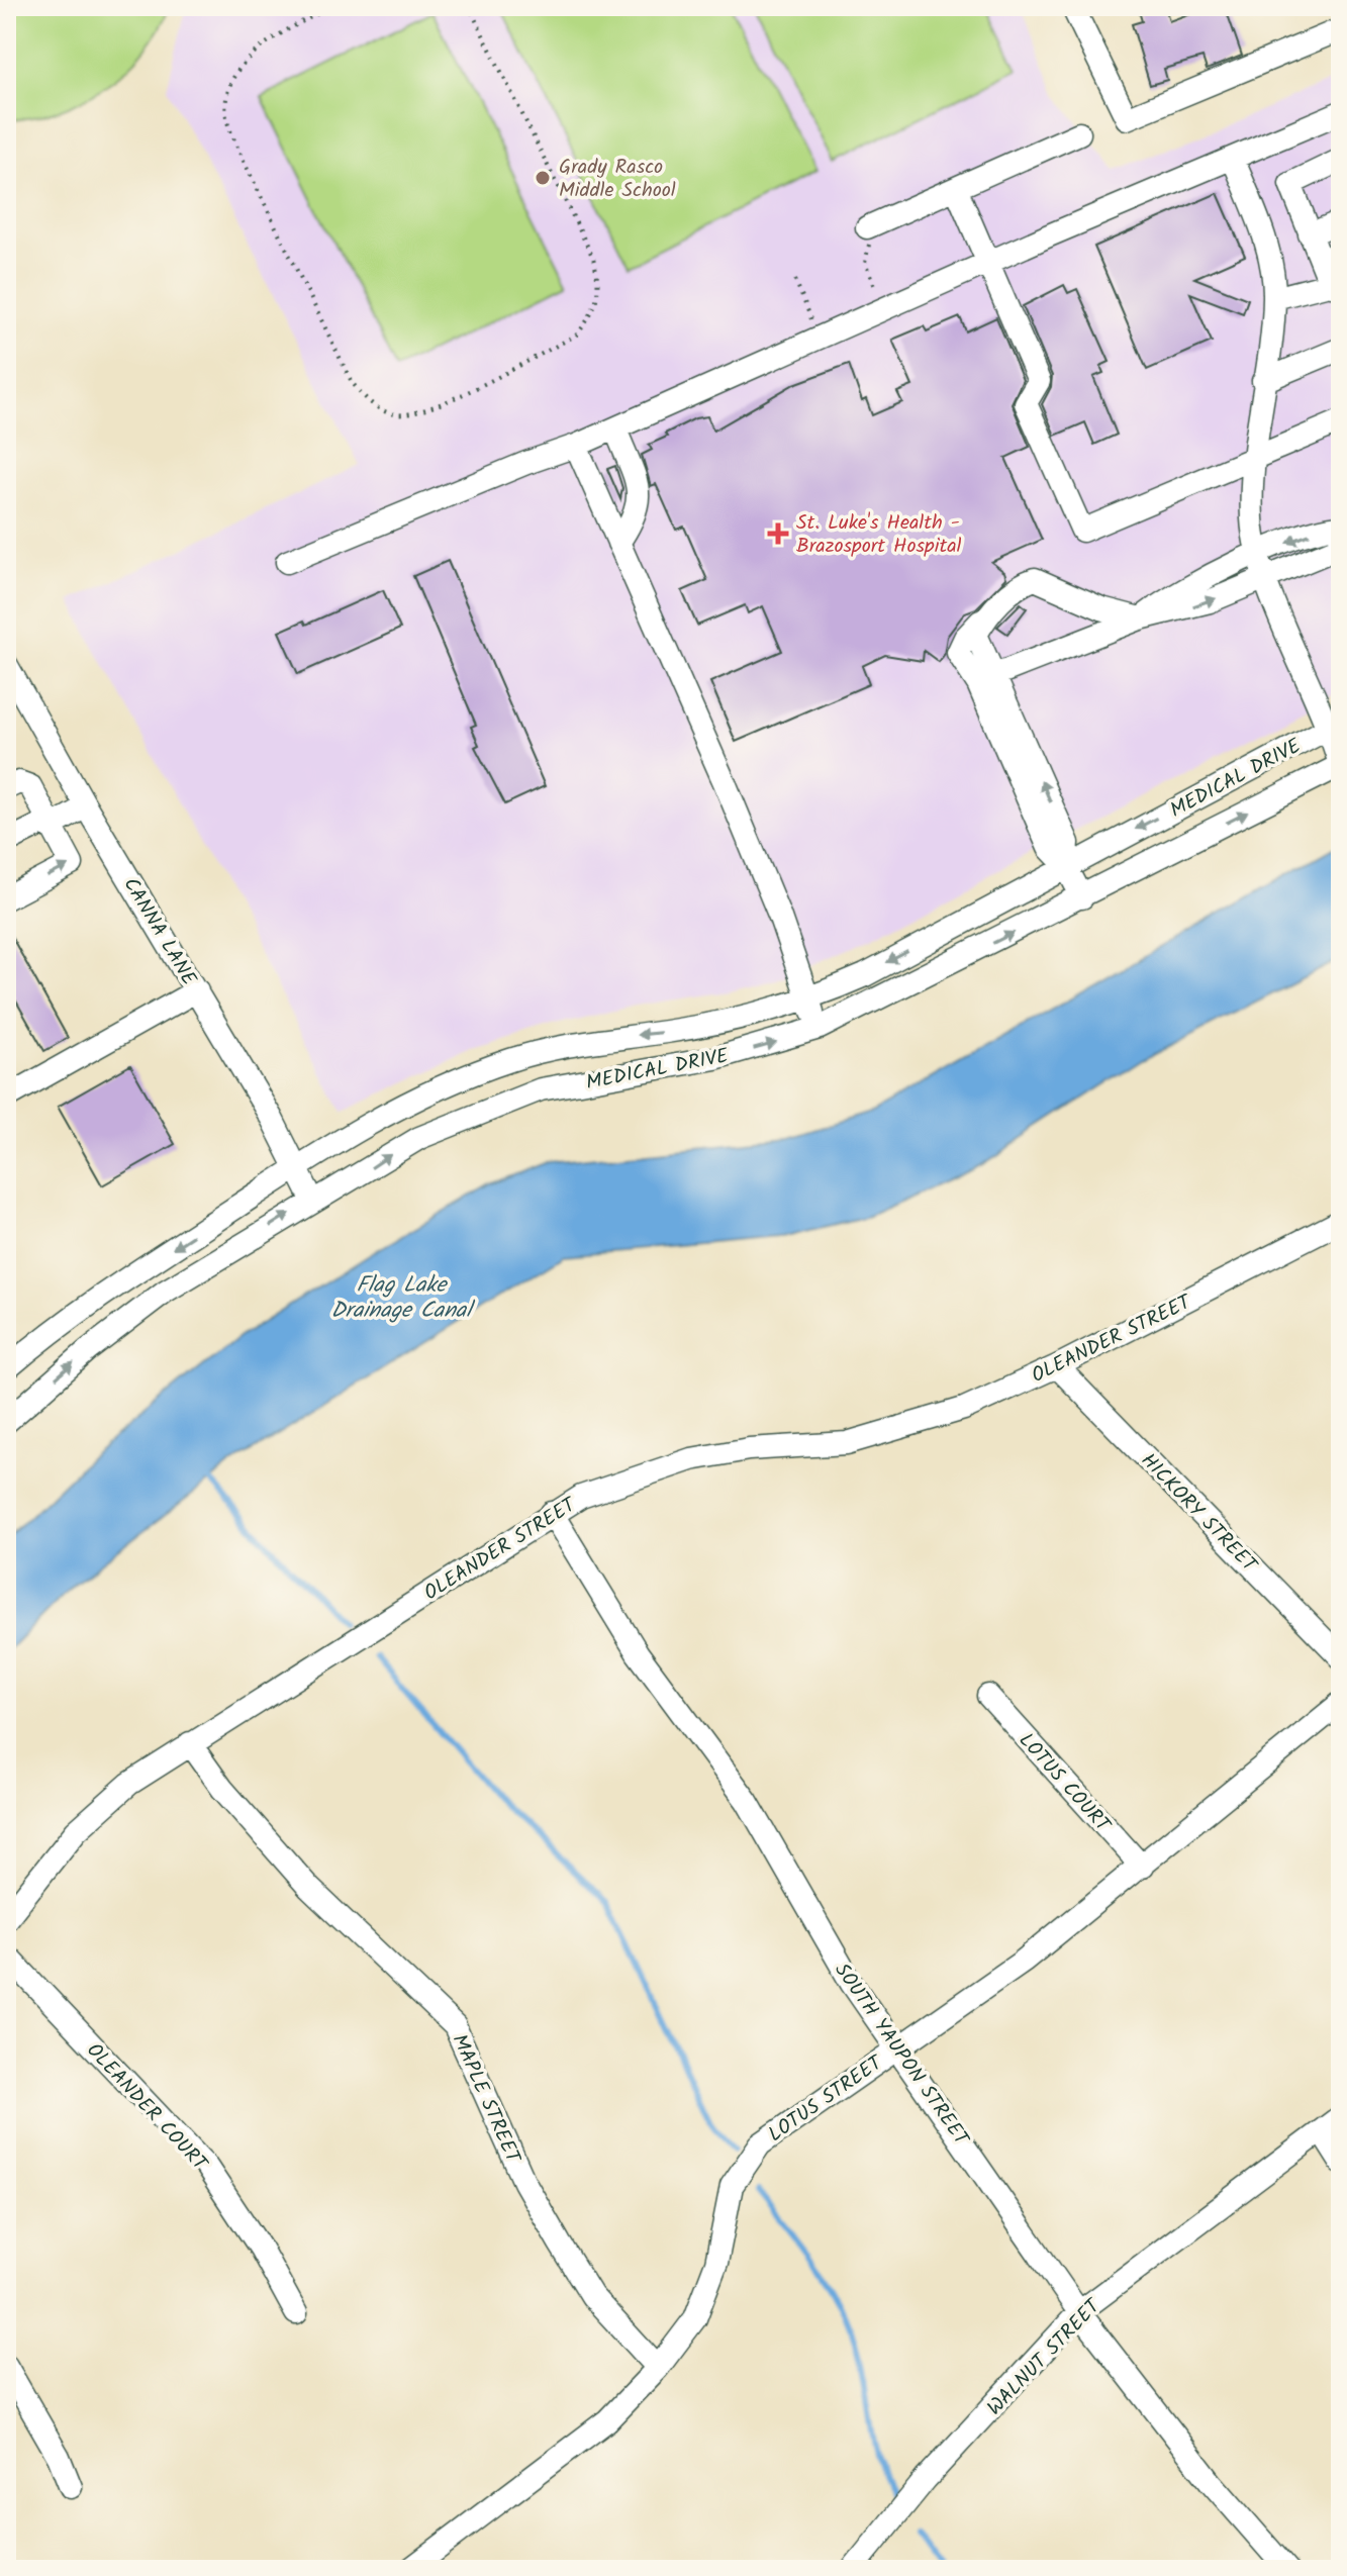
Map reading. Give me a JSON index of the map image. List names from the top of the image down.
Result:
{
  "streets": {
    "street": [
      "MEDICAL DRIVE",
      "CANNA LANE",
      "OLEANDER STREET",
      "HICKORY STREET",
      "LOTUS COURT",
      "SOUTH YAUPON STREET",
      "MAPLE STREET",
      "LOTUS STREET",
      "OLEANDER COURT",
      "WALNUT STREET"
    ]
  },
  "crossings": [
    ["MEDICAL DRIVE", "CANNA LANE"],
    ["OLEANDER STREET", "HICKORY STREET"],
    ["OLEANDER STREET", "SOUTH YAUPON STREET"],
    ["OLEANDER STREET", "MAPLE STREET"],
    ["LOTUS COURT", "LOTUS STREET"],
    ["SOUTH YAUPON STREET", "LOTUS STREET"],
    ["SOUTH YAUPON STREET", "WALNUT STREET"],
    ["MAPLE STREET", "LOTUS STREET"]
  ],
  "water": ["Flag Lake Drainage Canal"],
  "places": {
    "other": ["Grady Rasco Middle School"],
    "health": ["St. Luke's Health - Brazosport Hospital"]
  }
}
